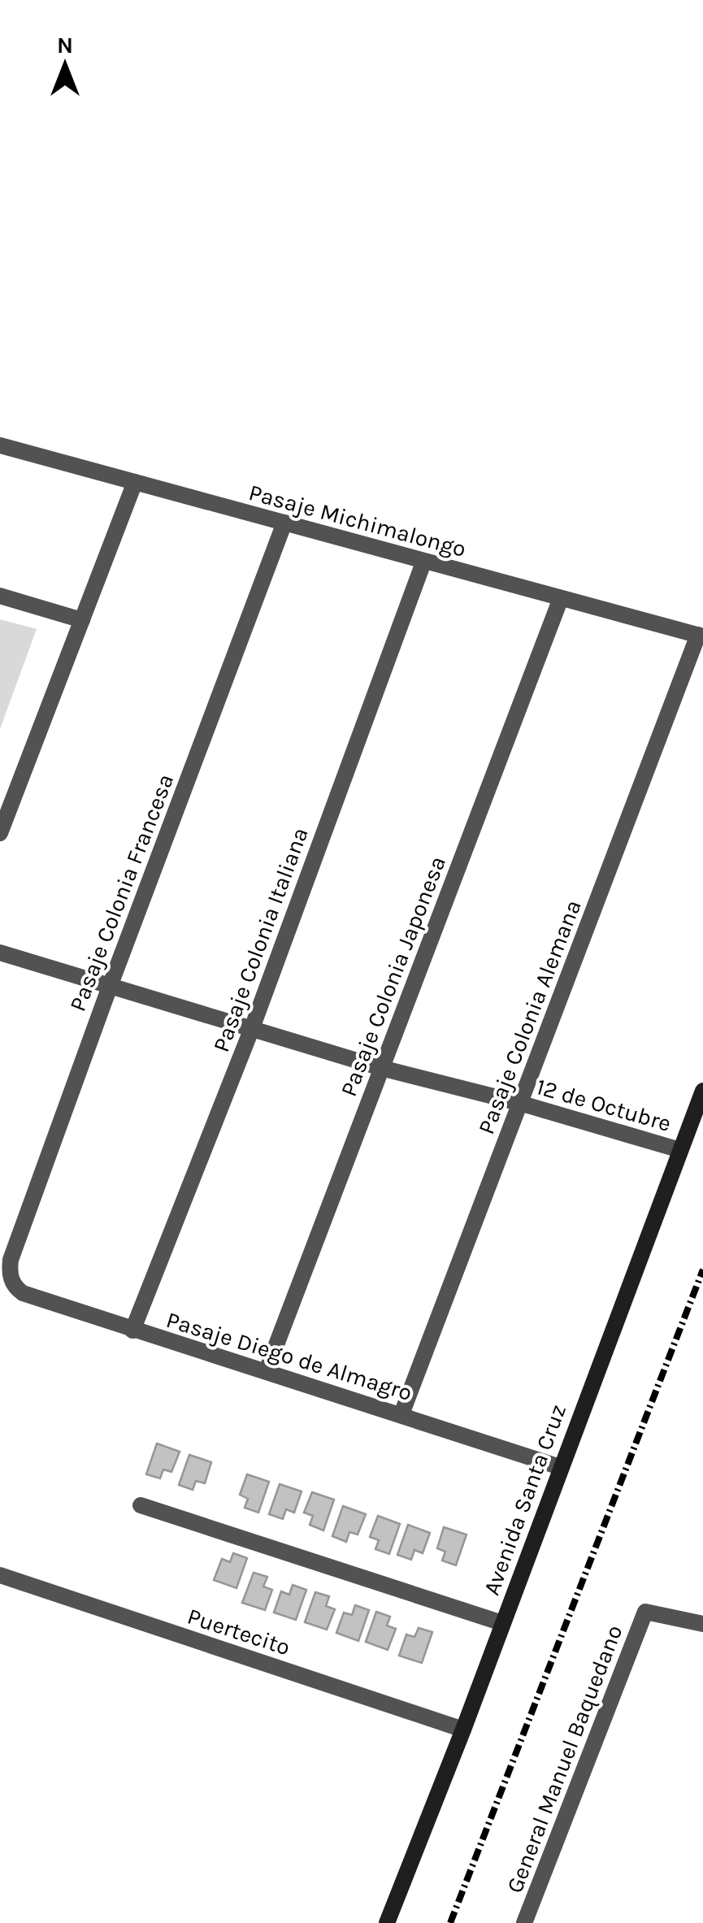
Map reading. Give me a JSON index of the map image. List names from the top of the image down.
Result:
{
  "streets": {
    "main road": ["Avenida Santa Cruz"],
    "street": [
      "Pasaje Michimalongo",
      "Pasaje Colonia Francesa",
      "Pasaje Colonia Italiana",
      "Pasaje Colonia Japonesa",
      "Pasaje Colonia Alemana",
      "12 de Octubre",
      "Pasaje Diego de Almagro",
      "Puertecito",
      "General Manuel Baquedano"
    ]
  },
  "crossings": [
    ["Pasaje Michimalongo", "Pasaje Colonia Francesa"],
    ["Pasaje Michimalongo", "Pasaje Colonia Italiana"],
    ["Pasaje Michimalongo", "Pasaje Colonia Japonesa"],
    ["Pasaje Michimalongo", "Pasaje Colonia Alemana"],
    ["Pasaje Colonia Francesa", "12 de Octubre"],
    ["Pasaje Colonia Francesa", "Pasaje Diego de Almagro"],
    ["Pasaje Colonia Italiana", "12 de Octubre"],
    ["Pasaje Colonia Italiana", "Pasaje Diego de Almagro"],
    ["Pasaje Colonia Japonesa", "12 de Octubre"],
    ["Pasaje Colonia Japonesa", "Pasaje Diego de Almagro"],
    ["Pasaje Colonia Alemana", "12 de Octubre"],
    ["Pasaje Colonia Alemana", "Pasaje Diego de Almagro"],
    ["12 de Octubre", "Avenida Santa Cruz"],
    ["Pasaje Diego de Almagro", "Avenida Santa Cruz"],
    ["Avenida Santa Cruz", "Puertecito"]
  ],
  "north": "top"
}
